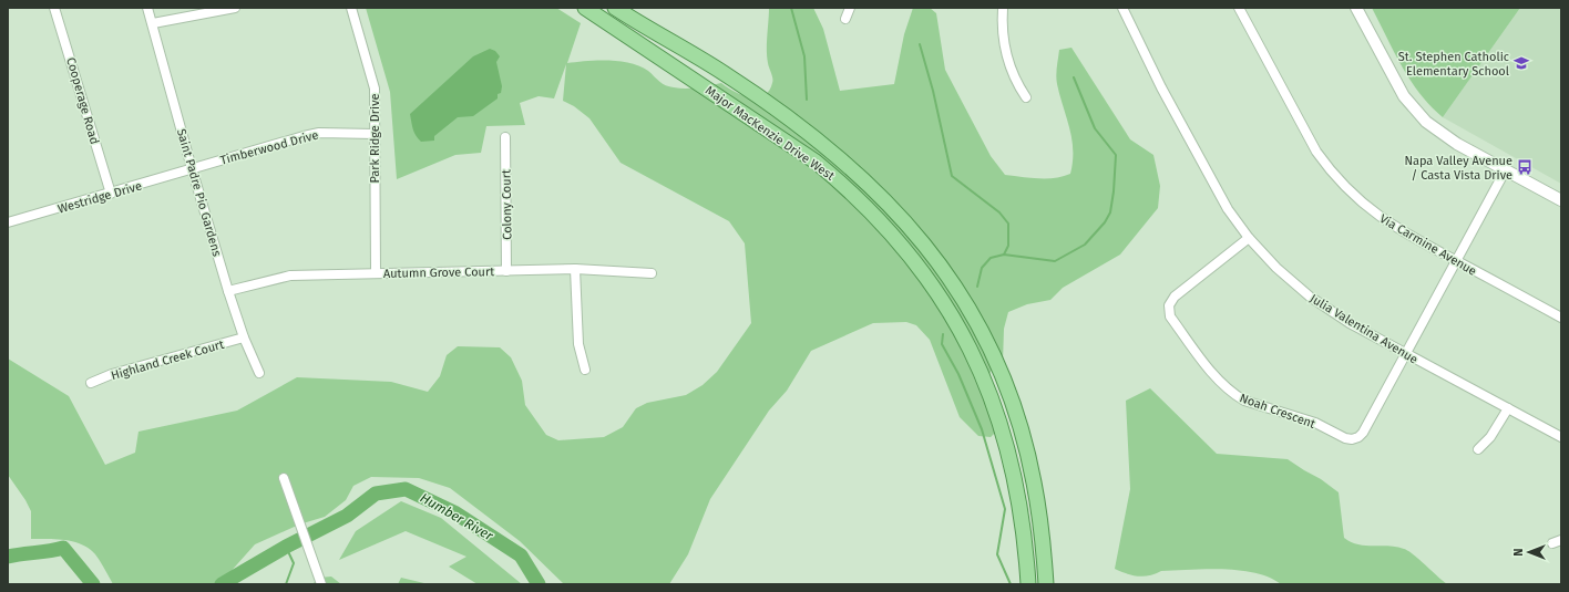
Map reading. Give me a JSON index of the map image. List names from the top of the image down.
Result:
{
  "streets": {
    "main road": ["Major MacKenzie Drive West"],
    "street": [
      "Cooperage Road",
      "Park Ridge Drive",
      "Timberwood Drive",
      "Saint Padre Pio Gardens",
      "Westridge Drive",
      "Colony Court",
      "Via Carmine Avenue",
      "Autumn Grove Court",
      "Julia Valentina Avenue",
      "Highland Creek Court",
      "Noah Crescent"
    ]
  },
  "crossings": [
    ["Cooperage Road", "Westridge Drive"],
    ["Park Ridge Drive", "Timberwood Drive"],
    ["Park Ridge Drive", "Autumn Grove Court"],
    ["Timberwood Drive", "Saint Padre Pio Gardens"],
    ["Timberwood Drive", "Westridge Drive"],
    ["Saint Padre Pio Gardens", "Westridge Drive"],
    ["Saint Padre Pio Gardens", "Autumn Grove Court"],
    ["Saint Padre Pio Gardens", "Highland Creek Court"],
    ["Colony Court", "Autumn Grove Court"],
    ["Julia Valentina Avenue", "Noah Crescent"]
  ],
  "water": ["Humber River"],
  "places": {
    "school or university": ["St. Stephen Catholic Elementary School"],
    "bus stop": ["Napa Valley Avenue / Casta Vista Drive"]
  },
  "north": "left"
}
